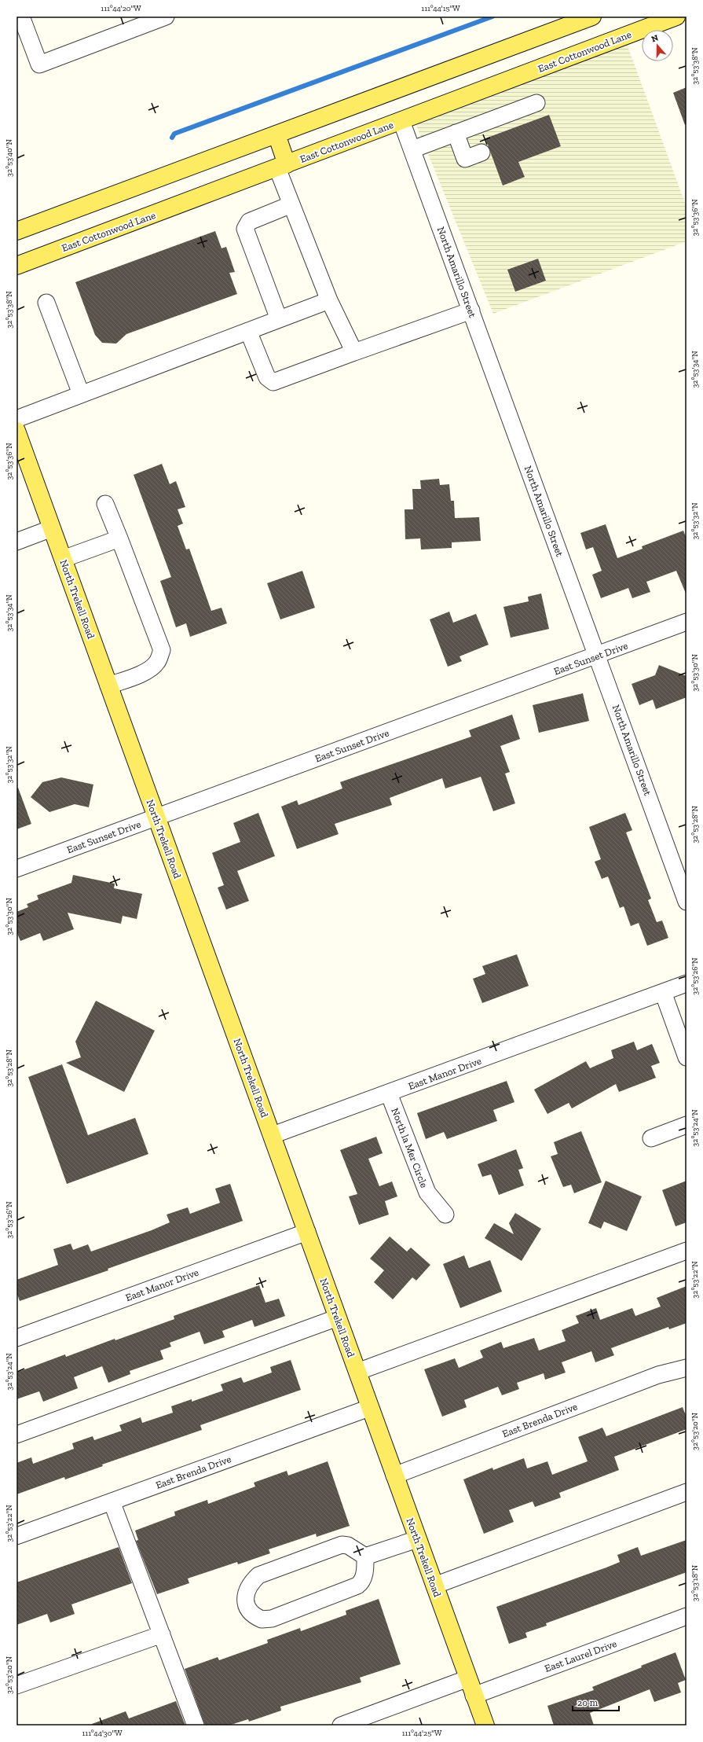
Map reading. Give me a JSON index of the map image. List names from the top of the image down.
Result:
{
  "streets": {
    "main road": ["East Cottonwood Lane", "North Trekell Road"],
    "street": [
      "North Amarillo Street",
      "East Sunset Drive",
      "East Manor Drive",
      "North la Mer Circle",
      "East Brenda Drive",
      "East Laurel Drive"
    ]
  },
  "crossings": [
    ["East Cottonwood Lane", "North Amarillo Street"],
    ["North Amarillo Street", "East Sunset Drive"],
    ["North Trekell Road", "East Sunset Drive"],
    ["North Trekell Road", "East Manor Drive"],
    ["North Trekell Road", "East Brenda Drive"],
    ["North Trekell Road", "East Laurel Drive"],
    ["East Manor Drive", "North la Mer Circle"]
  ],
  "scale_bar": "20 m",
  "north": "top",
  "coordinates": [
    "111°44'20\"W",
    "111°44'15\"W",
    "32°53'38\"N",
    "32°53'40\"N",
    "32°53'36\"N",
    "32°53'34\"N",
    "32°53'32\"N",
    "32°53'30\"N",
    "32°53'28\"N",
    "32°53'26\"N",
    "32°53'24\"N",
    "32°53'22\"N",
    "32°53'20\"N",
    "32°53'18\"N",
    "111°44'30\"W",
    "111°44'25\"W"
  ]
}
